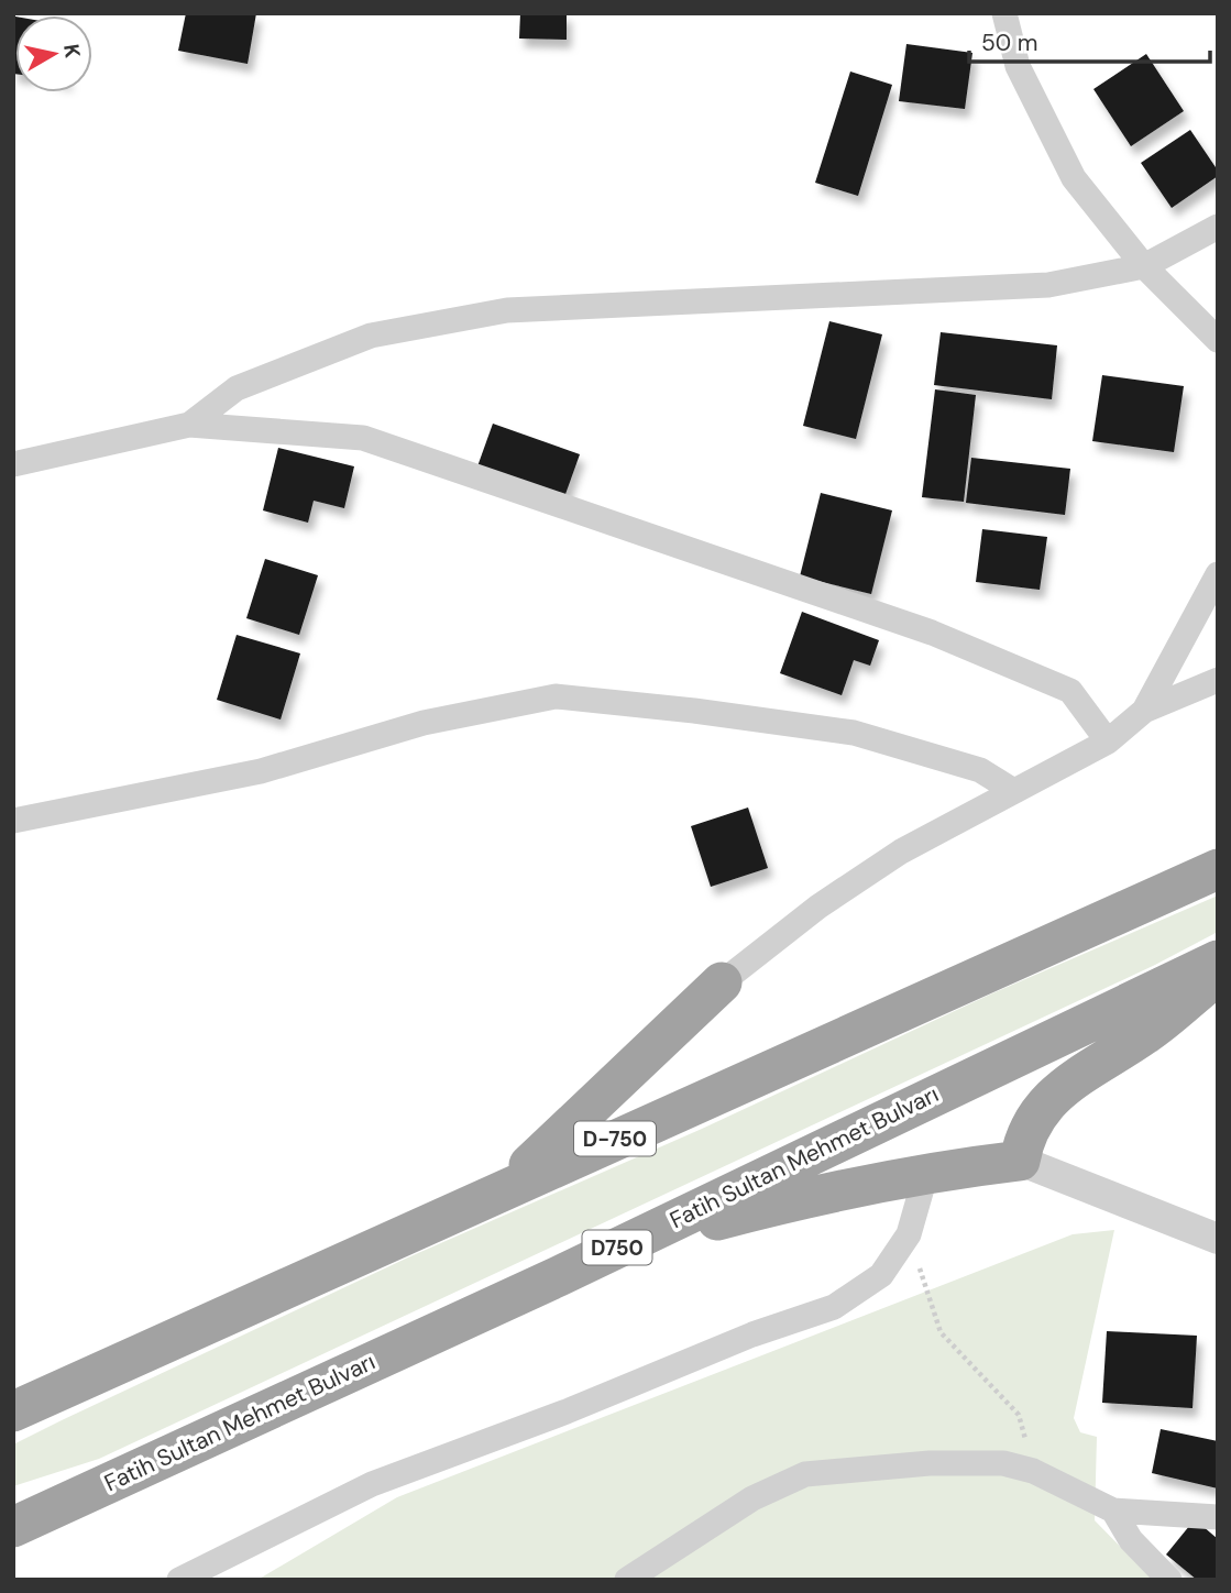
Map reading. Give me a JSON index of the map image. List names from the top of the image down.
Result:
{
  "streets": {
    "highway": ["D-750", "Fatih Sultan Mehmet Bulvarı", "D750"]
  },
  "scale_bar": "50 m",
  "north": "right"
}
